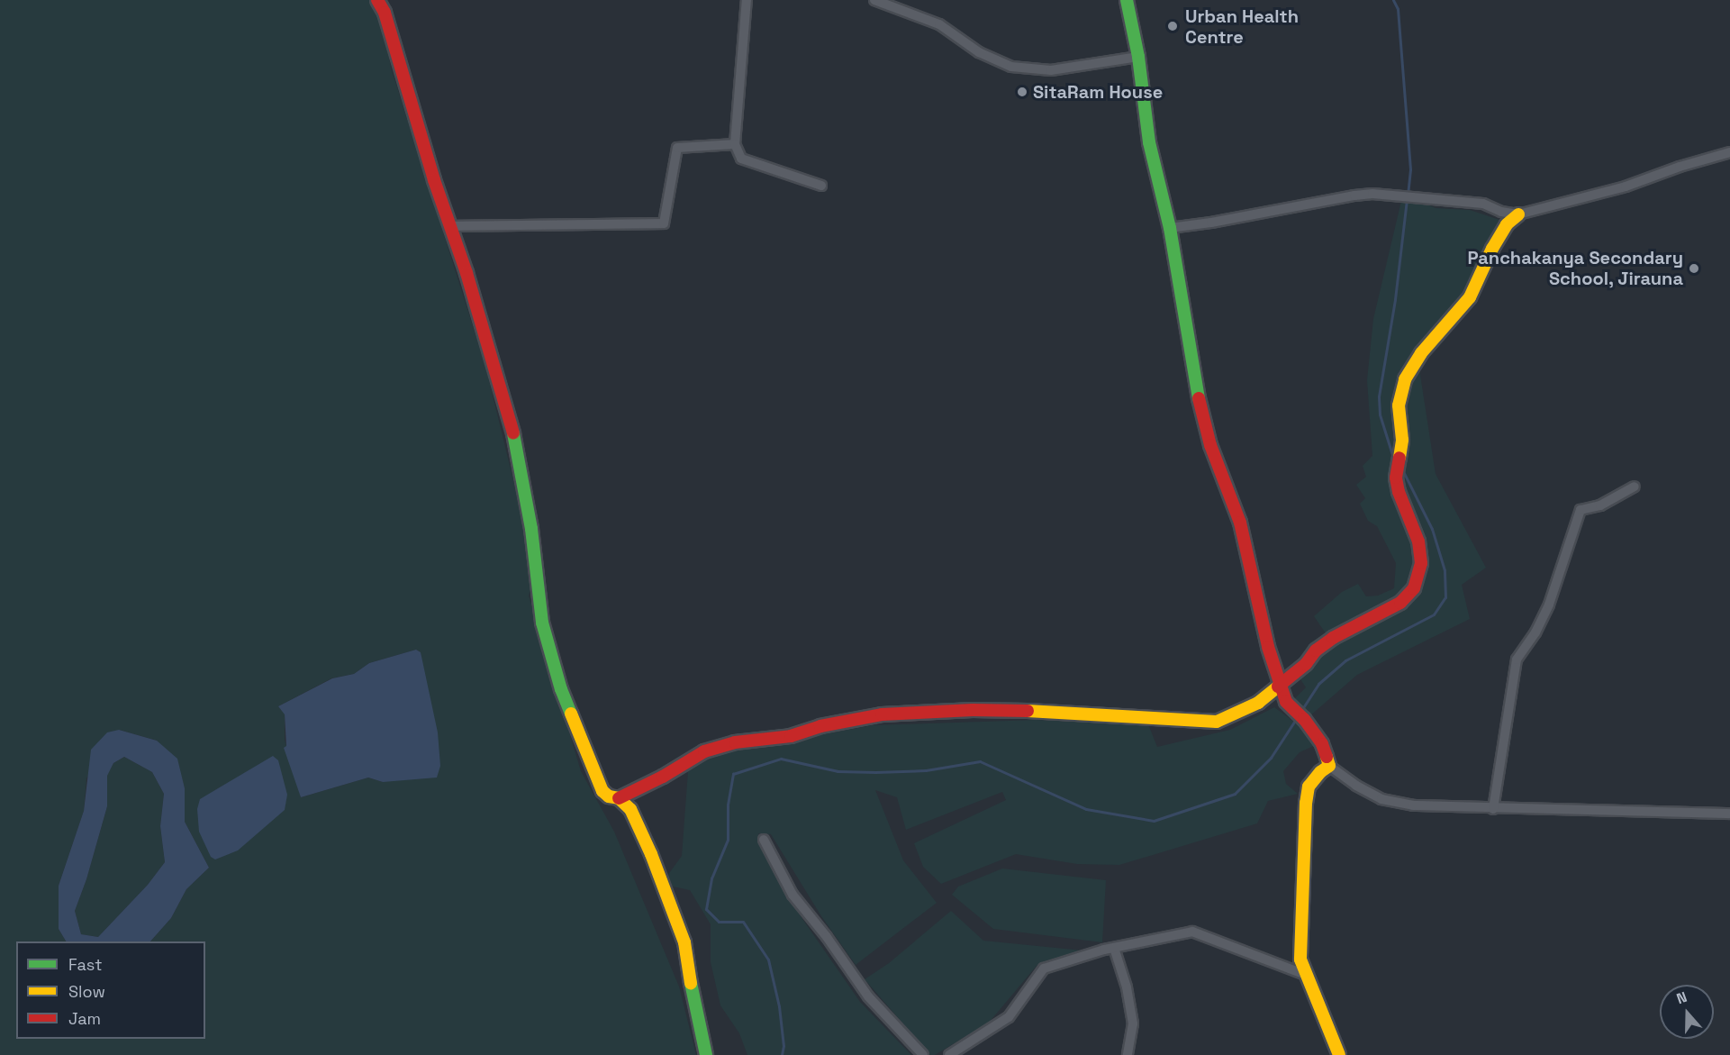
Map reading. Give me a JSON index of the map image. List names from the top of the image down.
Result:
{
  "places": ["Urban Health Centre", "SitaRam House", "Panchakanya Secondary School, Jirauna"],
  "legend": ["Fast", "Slow", "Jam"],
  "north": "top"
}
